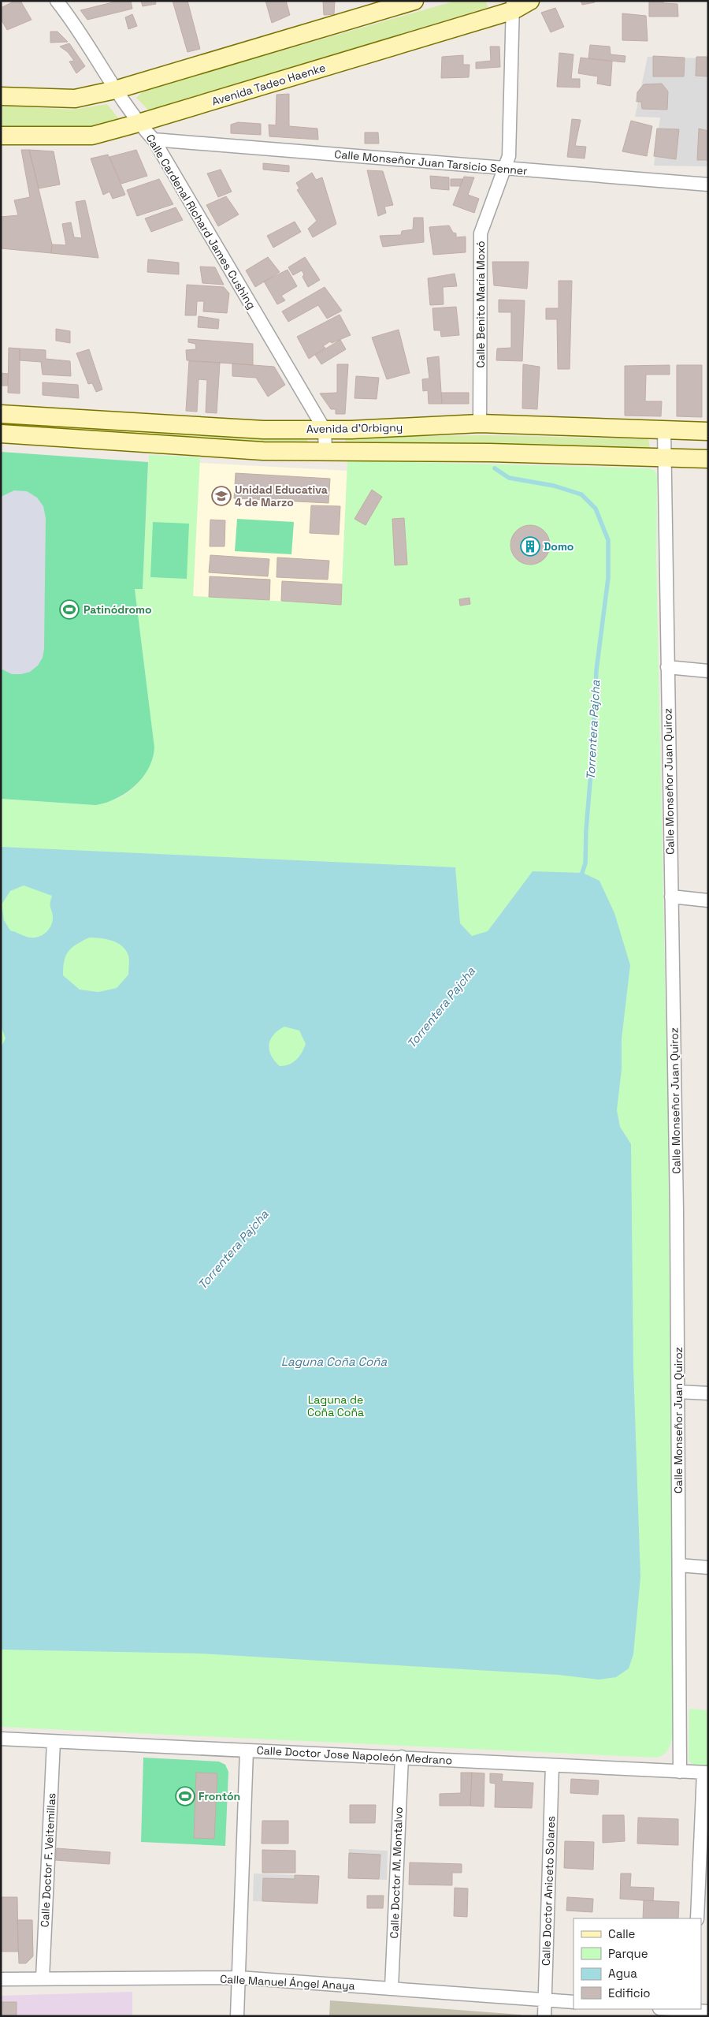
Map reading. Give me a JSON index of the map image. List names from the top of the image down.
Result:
{
  "streets": {
    "main road": ["Avenida Tadeo Haenke", "Avenida d'Orbigny"],
    "street": [
      "Calle Monseñor Juan Tarsicio Senner",
      "Calle Cardenal Richard James Cushing",
      "Calle Benito María Moxó",
      "Calle Monseñor Juan Quiroz",
      "Calle Doctor Jose Napoleón Medrano",
      "Calle Doctor F. Veitemillas",
      "Calle Doctor M. Montalvo",
      "Calle Doctor Aniceto Solares",
      "Calle Manuel Ángel Anaya"
    ]
  },
  "crossings": [
    ["Avenida Tadeo Haenke", "Calle Cardenal Richard James Cushing"],
    ["Avenida Tadeo Haenke", "Calle Benito María Moxó"],
    ["Calle Monseñor Juan Tarsicio Senner", "Calle Cardenal Richard James Cushing"],
    ["Calle Monseñor Juan Tarsicio Senner", "Calle Benito María Moxó"],
    ["Calle Cardenal Richard James Cushing", "Avenida d'Orbigny"],
    ["Calle Benito María Moxó", "Avenida d'Orbigny"],
    ["Avenida d'Orbigny", "Calle Monseñor Juan Quiroz"],
    ["Calle Monseñor Juan Quiroz", "Calle Doctor Jose Napoleón Medrano"],
    ["Calle Doctor Jose Napoleón Medrano", "Calle Doctor F. Veitemillas"],
    ["Calle Doctor Jose Napoleón Medrano", "Calle Doctor M. Montalvo"],
    ["Calle Doctor Jose Napoleón Medrano", "Calle Doctor Aniceto Solares"],
    ["Calle Doctor F. Veitemillas", "Calle Manuel Ángel Anaya"],
    ["Calle Doctor M. Montalvo", "Calle Manuel Ángel Anaya"],
    ["Calle Doctor Aniceto Solares", "Calle Manuel Ángel Anaya"]
  ],
  "water": ["Torrentera Pajcha", "Laguna Coña Coña"],
  "parks": ["Laguna de Coña Coña"],
  "places": {
    "school or university": ["Unidad Educativa 4 de Marzo"],
    "building": ["Domo"],
    "sports": ["Patinódromo", "Frontón"]
  },
  "legend": [
    "Calle",
    "Parque",
    "Agua",
    "Edificio"
  ]
}
